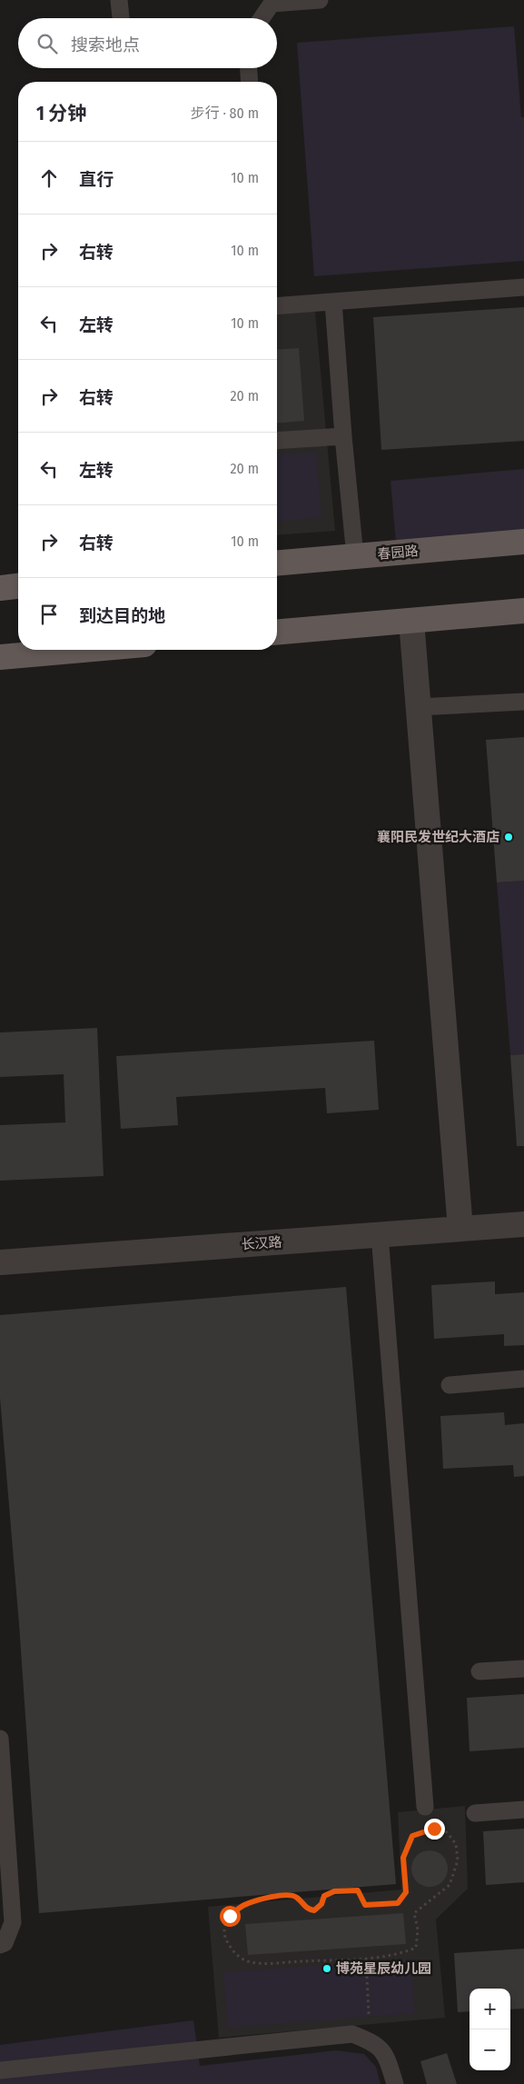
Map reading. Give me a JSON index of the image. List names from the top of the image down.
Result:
{
  "streets": {
    "main road": ["春园路"],
    "street": ["长汉路"]
  },
  "places": ["襄阳民发世纪大酒店", "博苑星辰幼儿园"],
  "page": {
    "search": "搜索地点",
    "heading": ["1 分钟", "步行 · 80 m"],
    "list": [
      ["直行", "10 m"],
      ["右转", "10 m"],
      ["左转", "10 m"],
      ["右转", "20 m"],
      ["左转", "20 m"],
      ["右转", "10 m"],
      "到达目的地"
    ],
    "map_buttons": ["+", "−"]
  }
}
